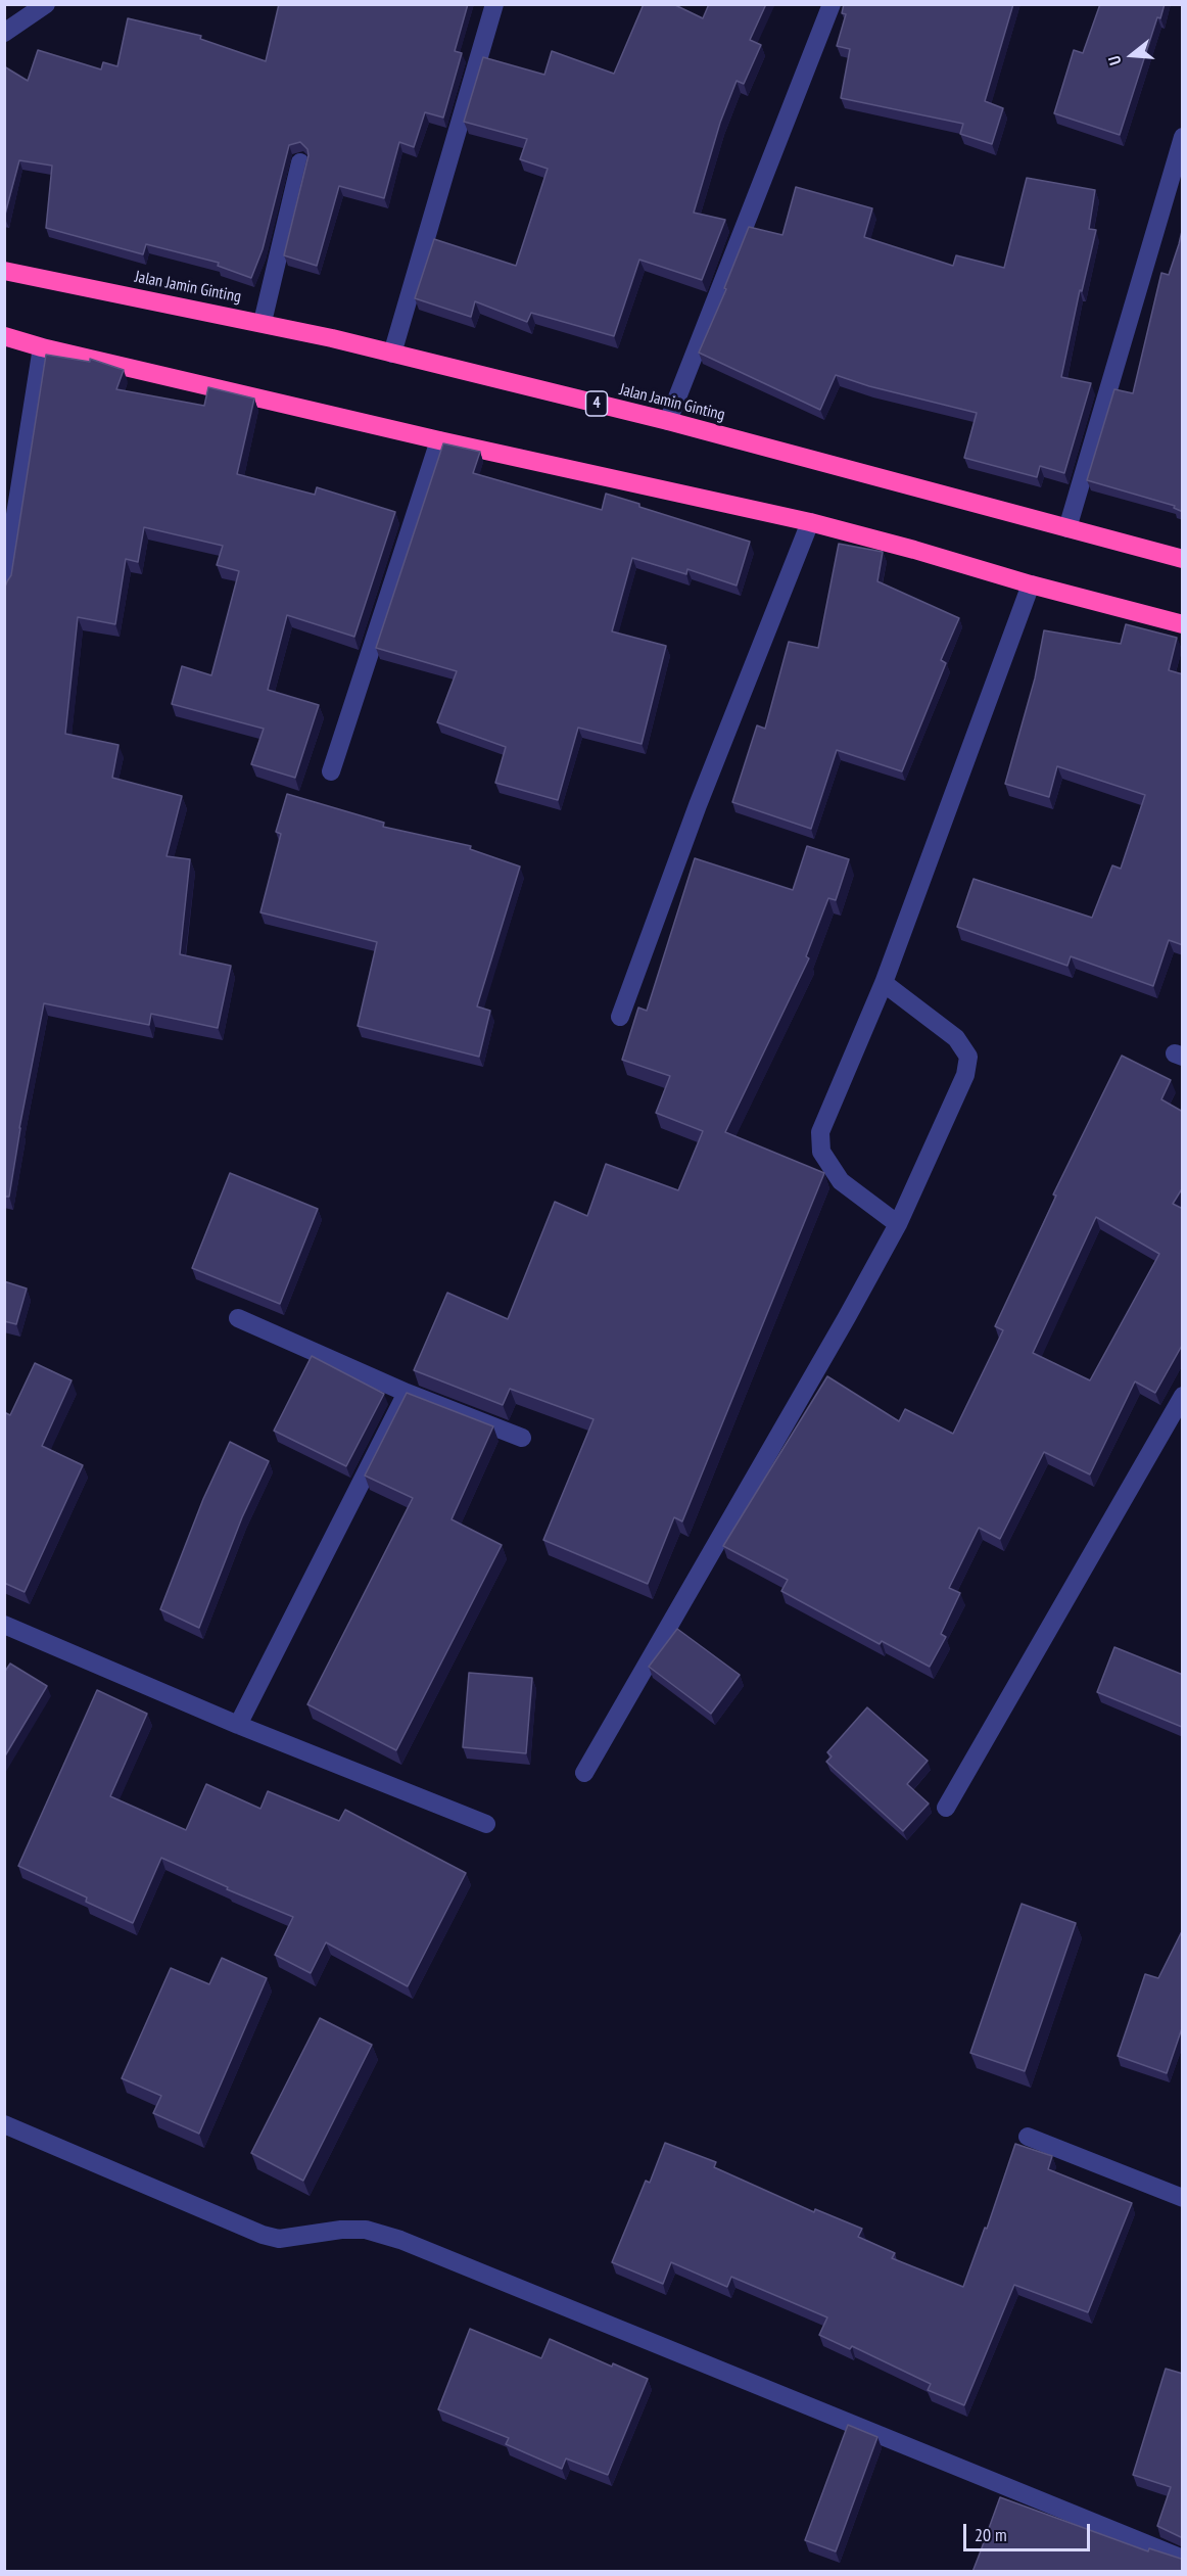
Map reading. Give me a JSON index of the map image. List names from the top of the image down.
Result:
{
  "streets": {
    "highway": ["Jalan Jamin Ginting", "4"]
  },
  "scale_bar": "20 m",
  "north": "left"
}
